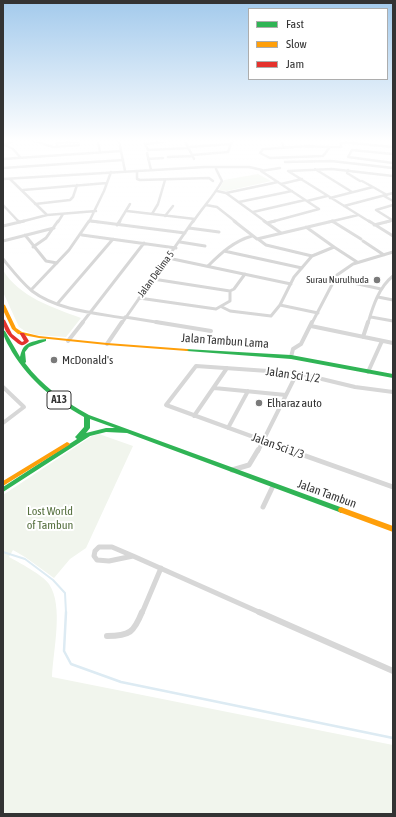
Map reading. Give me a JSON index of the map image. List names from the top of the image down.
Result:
{
  "streets": {
    "main road": ["Jalan Tambun Lama", "A13", "Jalan Tambun"],
    "street": ["Jalan Delima 5", "Jalan Sci 1/2", "Jalan Sci 1/3"]
  },
  "crossings": [
    ["Jalan Delima 5", "Jalan Tambun Lama"],
    ["Jalan Sci 1/2", "Jalan Sci 1/3"],
    ["A13", "Jalan Tambun"]
  ],
  "parks": ["Lost World of Tambun"],
  "places": ["Surau Nurulhuda", "McDonald's", "Elharaz auto"],
  "legend": ["Fast", "Slow", "Jam"]
}
